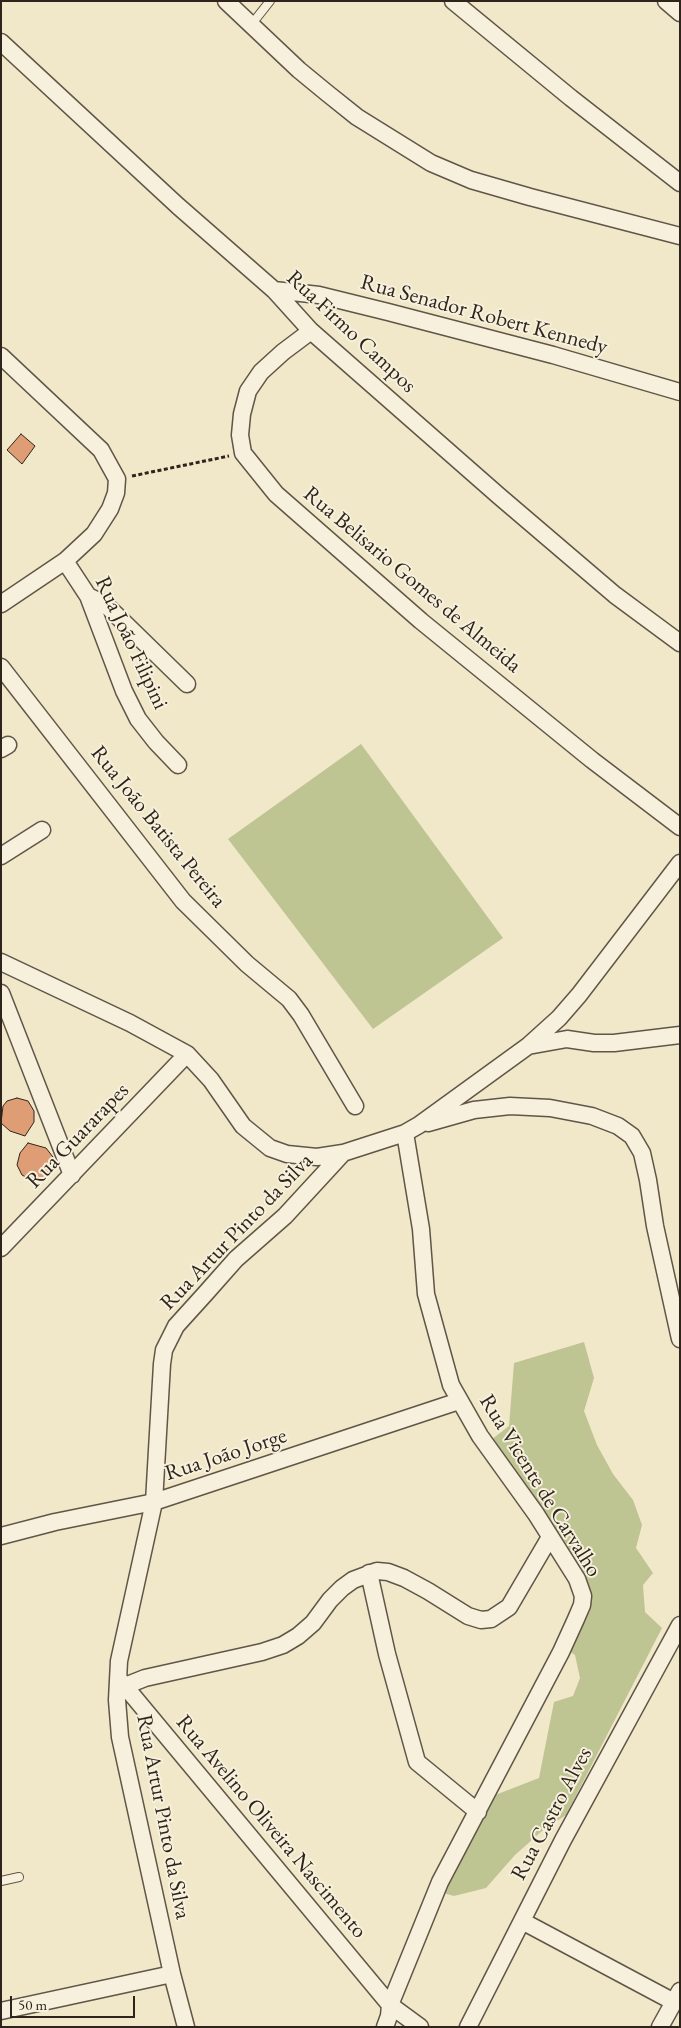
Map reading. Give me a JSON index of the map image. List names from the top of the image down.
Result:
{
  "streets": {
    "street": [
      "Rua Senador Robert Kennedy",
      "Rua Firmo Campos",
      "Rua Belisario Gomes de Almeida",
      "Rua João Filipini",
      "Rua João Batista Pereira",
      "Rua Guararapes",
      "Rua Artur Pinto da Silva",
      "Rua João Jorge",
      "Rua Vicente de Carvalho",
      "Rua Castro Alves",
      "Rua Avelino Oliveira Nascimento"
    ]
  },
  "crossings": [
    ["Rua Senador Robert Kennedy", "Rua Firmo Campos"],
    ["Rua Artur Pinto da Silva", "Rua João Jorge"],
    ["Rua Artur Pinto da Silva", "Rua Vicente de Carvalho"],
    ["Rua Artur Pinto da Silva", "Rua Avelino Oliveira Nascimento"],
    ["Rua João Jorge", "Rua Vicente de Carvalho"],
    ["Rua Vicente de Carvalho", "Rua Avelino Oliveira Nascimento"]
  ],
  "scale_bar": "50 m"
}
